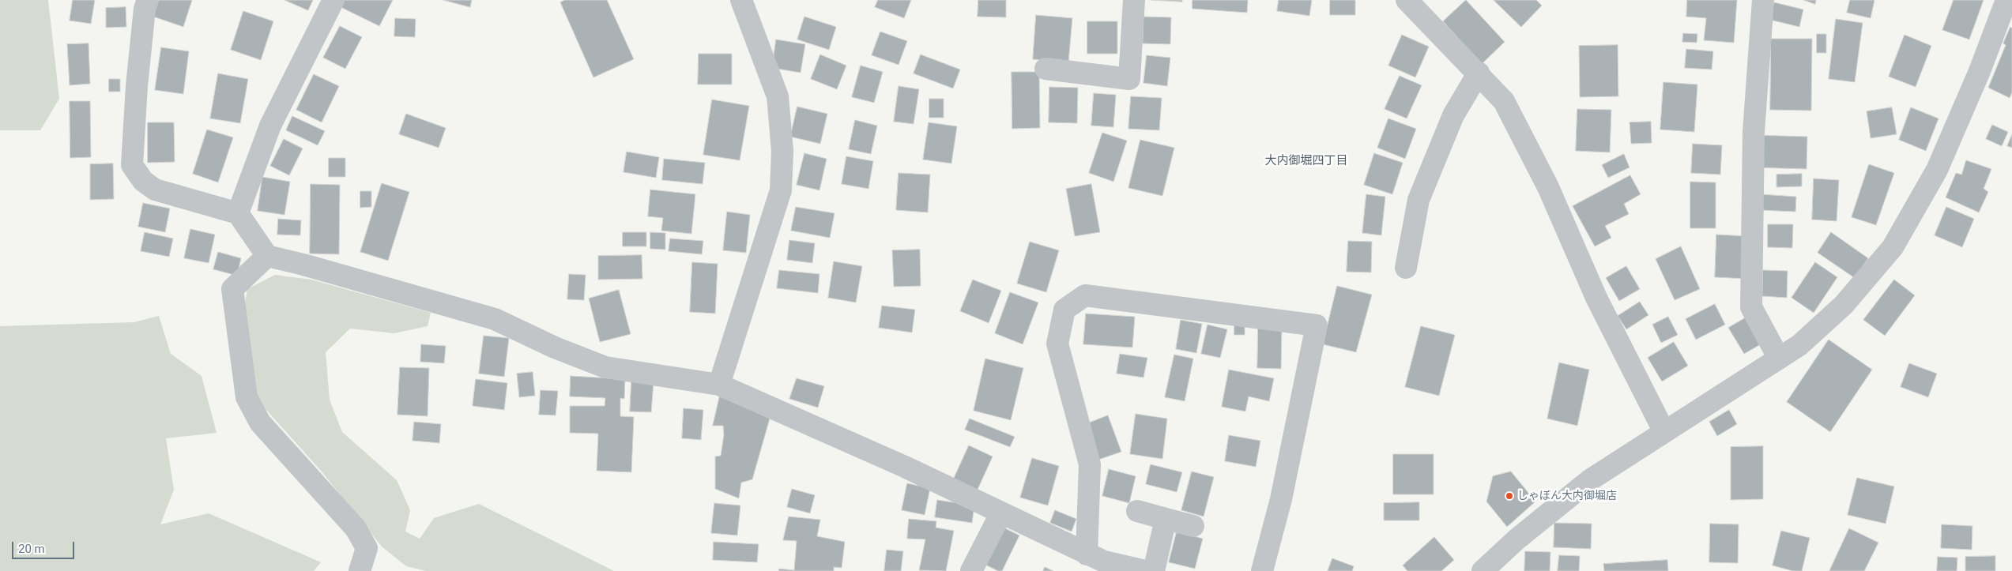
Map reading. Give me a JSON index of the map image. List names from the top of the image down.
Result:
{
  "districts": ["大内御堀四丁目"],
  "places": ["しゃぼん大内御堀店"],
  "scale_bar": "20 m"
}
